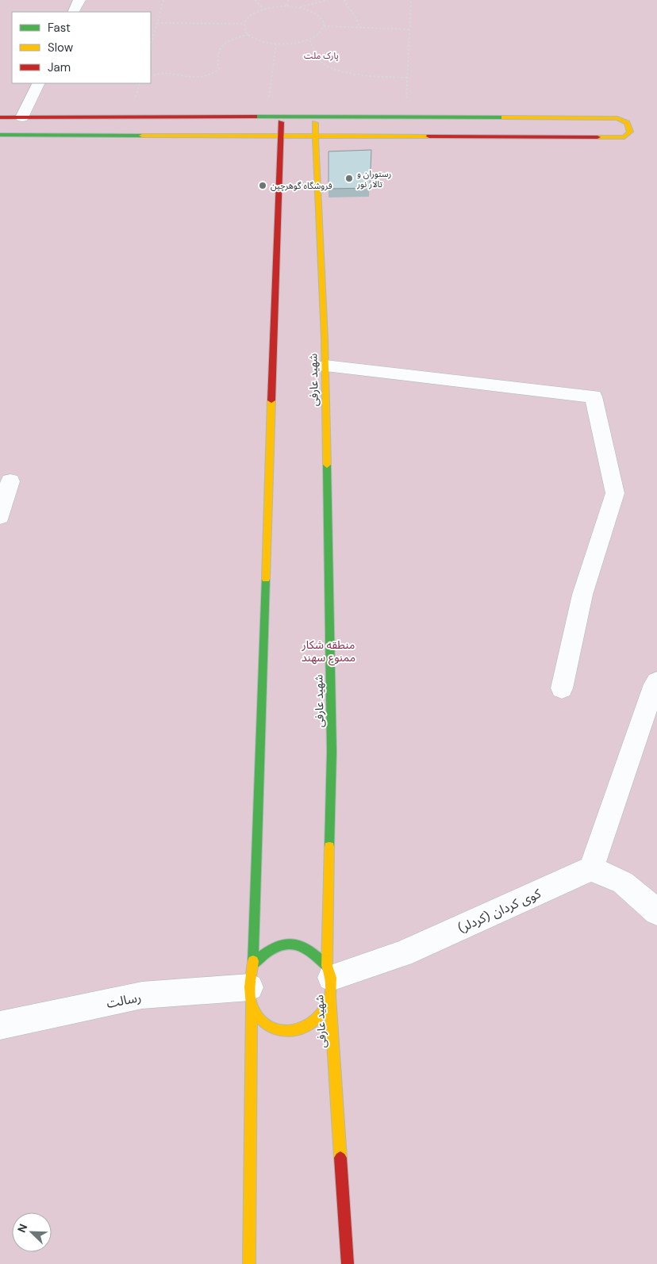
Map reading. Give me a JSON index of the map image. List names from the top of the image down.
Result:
{
  "streets": {
    "street": ["شهید عارفی", "کوی کردان (کردلر)", "رسالت"]
  },
  "crossings": [
    ["شهید عارفی", "کوی کردان (کردلر)"],
    ["شهید عارفی", "رسالت"],
    ["کوی کردان (کردلر)", "رسالت"]
  ],
  "parks": ["پارک ملت", "منطقه شکار ممنوع سهند"],
  "places": ["رستوران و تالار نور", "فروشگاه گوهرچین"],
  "legend": ["Fast", "Slow", "Jam"],
  "north": "top left"
}
